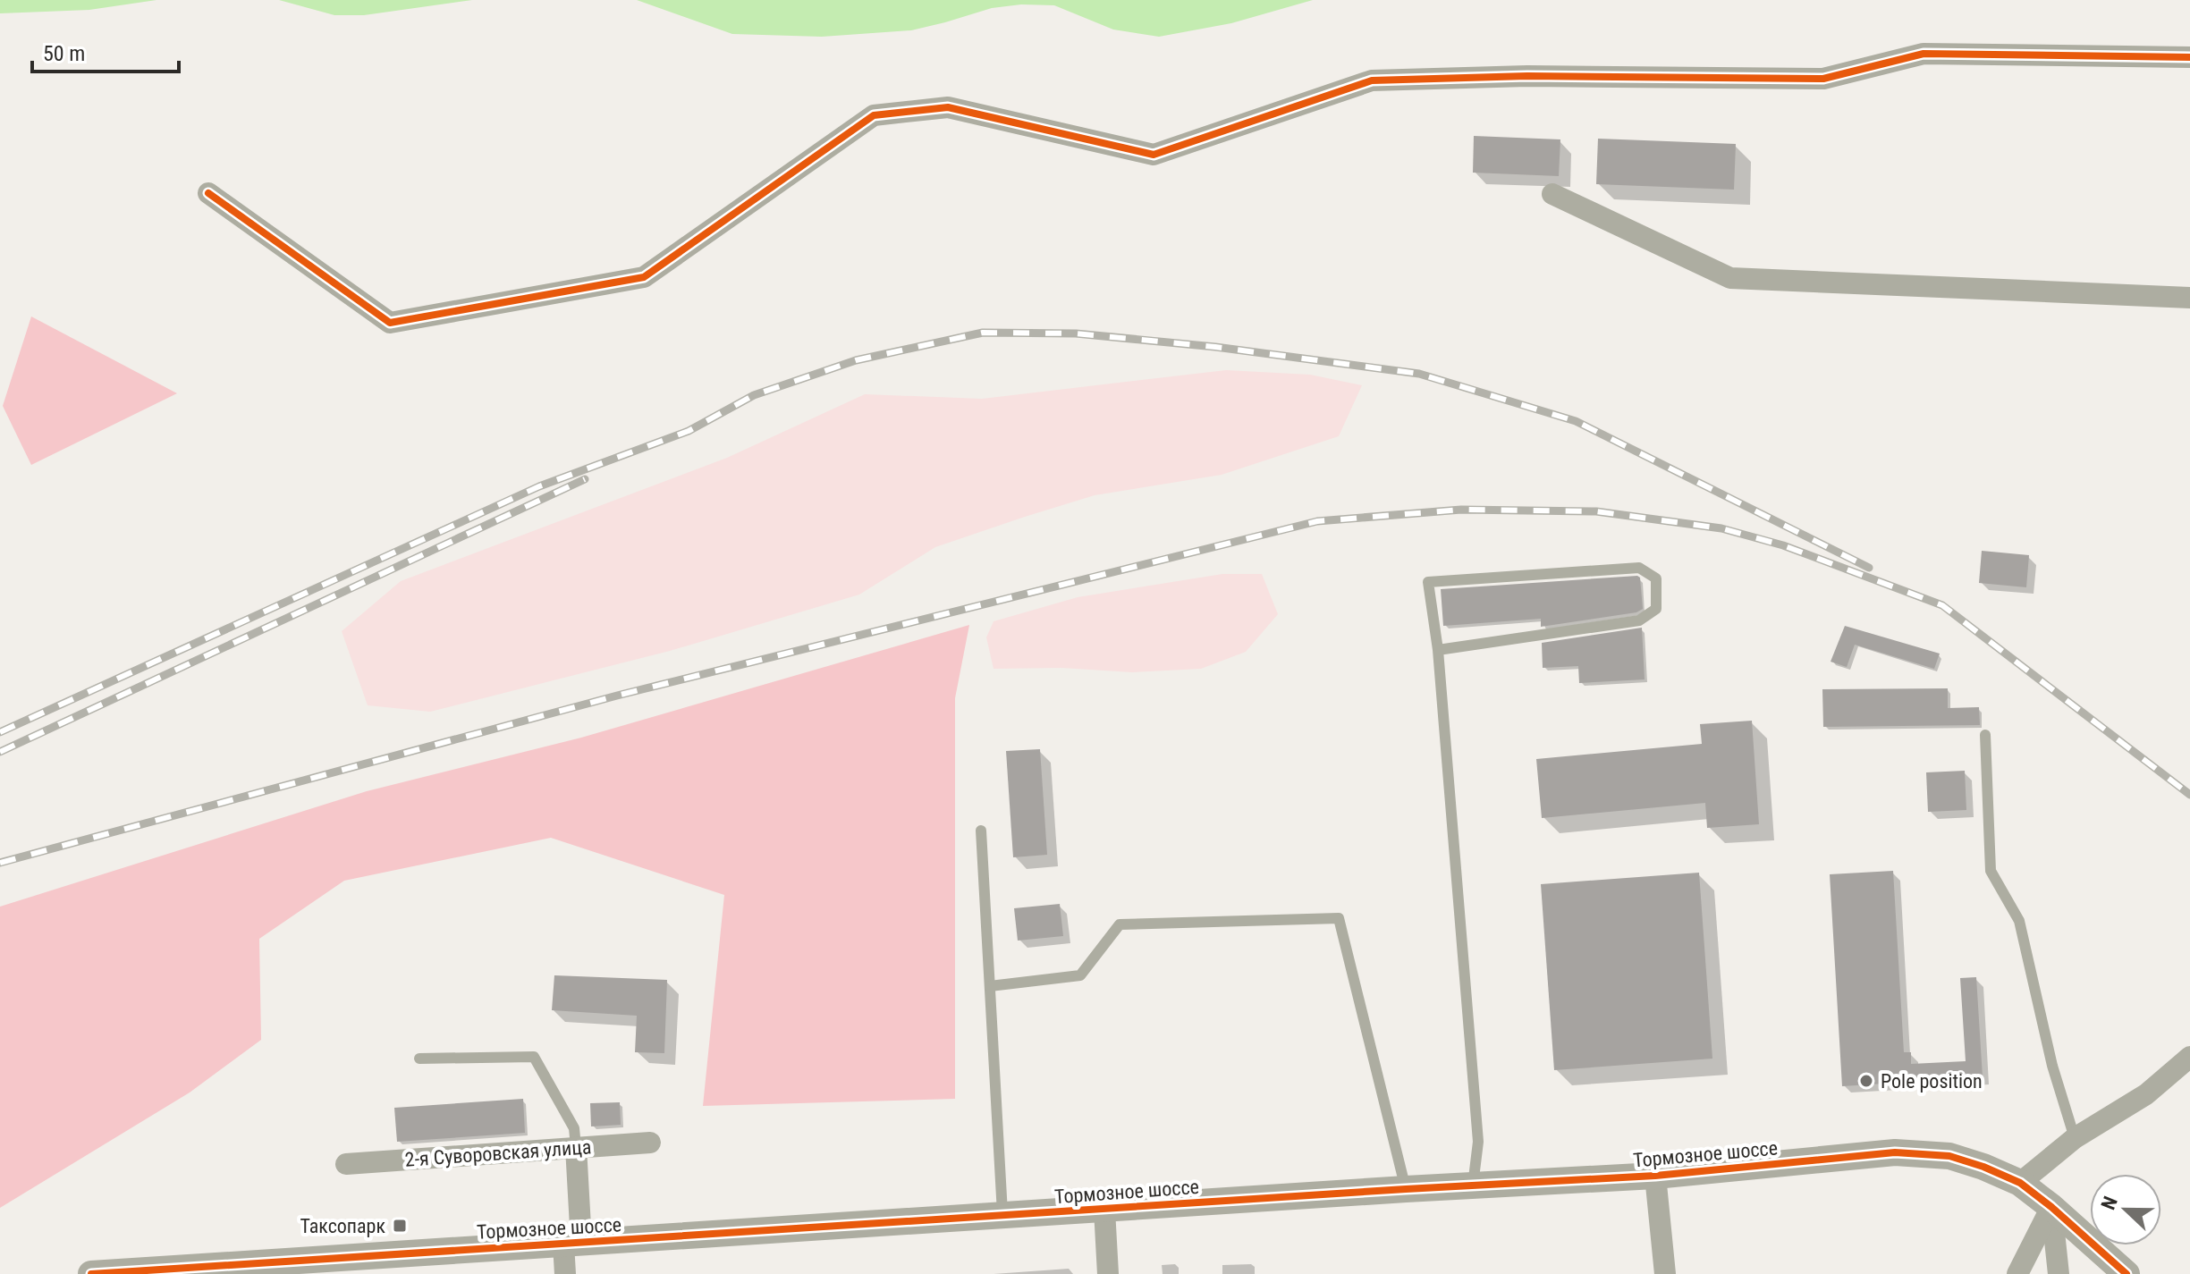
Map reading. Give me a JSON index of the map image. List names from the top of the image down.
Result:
{
  "streets": {
    "street": ["2-я Суворовская улица", "Тормозное шоссе"]
  },
  "places": {
    "other": ["Pole position"],
    "transit": ["Таксопарк"]
  },
  "scale_bar": "50 m",
  "north": "left"
}
